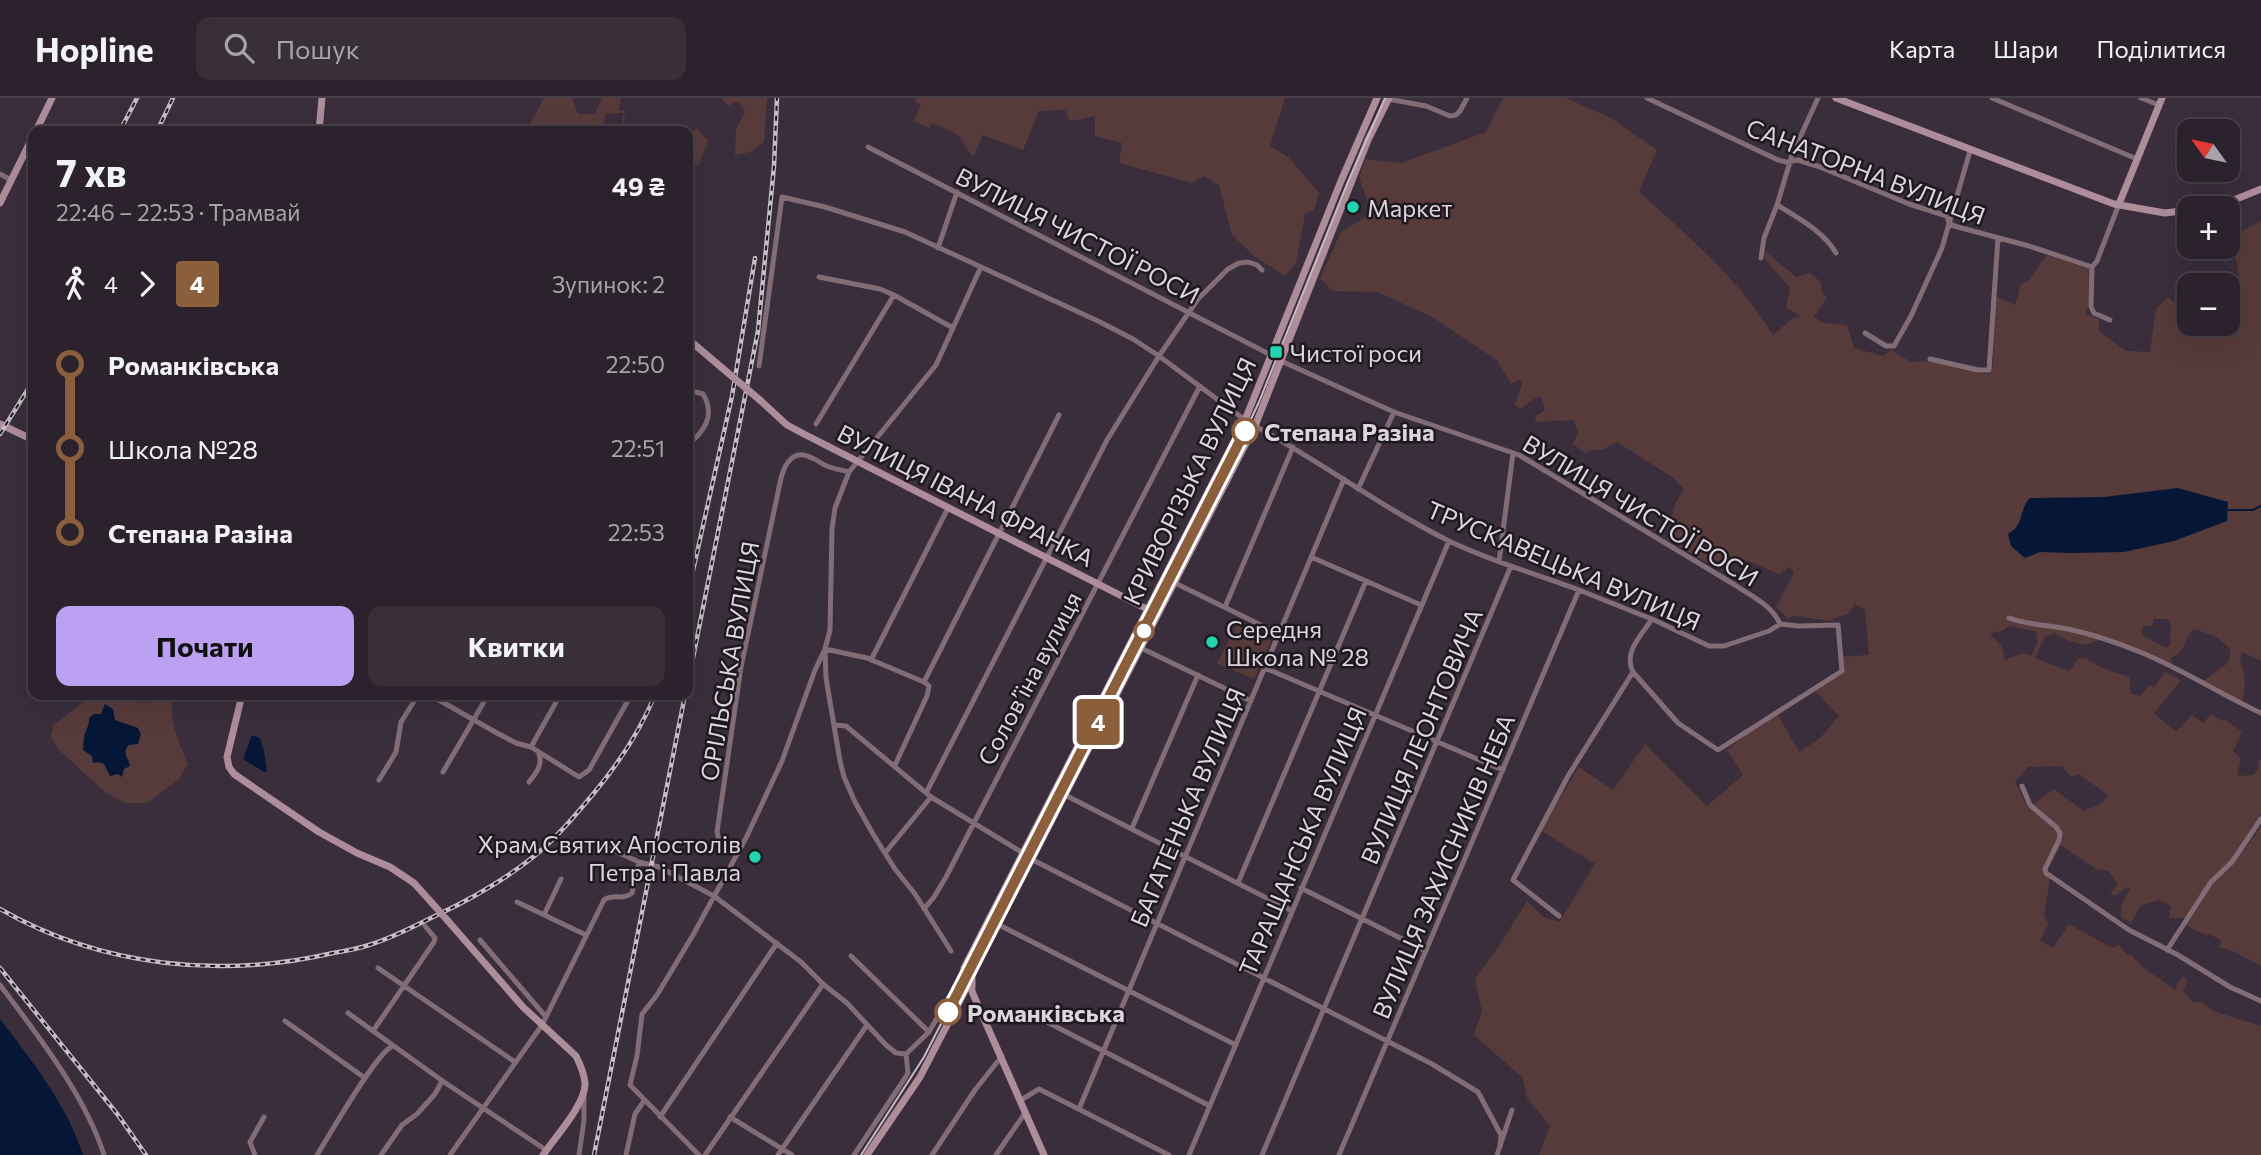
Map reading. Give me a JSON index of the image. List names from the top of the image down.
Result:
{
  "streets": {
    "main road": ["КРИВОРІЗЬКА ВУЛИЦЯ", "ВУЛИЦЯ ІВАНА ФРАНКА"],
    "street": [
      "САНАТОРНА ВУЛИЦЯ",
      "ВУЛИЦЯ ЧИСТОЇ РОСИ",
      "ТРУСКАВЕЦЬКА ВУЛИЦЯ",
      "ОРІЛЬСЬКА ВУЛИЦЯ",
      "Соловʼїна вулиця",
      "ВУЛИЦЯ ЛЕОНТОВИЧА",
      "БАГАТЕНЬКА ВУЛИЦЯ",
      "ТАРАЩАНСЬКА ВУЛИЦЯ",
      "ВУЛИЦЯ ЗАХИСНИКІВ НЕБА"
    ]
  },
  "crossings": [
    ["ВУЛИЦЯ ЧИСТОЇ РОСИ", "КРИВОРІЗЬКА ВУЛИЦЯ"],
    ["ВУЛИЦЯ ЧИСТОЇ РОСИ", "ТРУСКАВЕЦЬКА ВУЛИЦЯ"],
    ["КРИВОРІЗЬКА ВУЛИЦЯ", "ВУЛИЦЯ ІВАНА ФРАНКА"],
    ["КРИВОРІЗЬКА ВУЛИЦЯ", "ТРУСКАВЕЦЬКА ВУЛИЦЯ"],
    ["ВУЛИЦЯ ІВАНА ФРАНКА", "Соловʼїна вулиця"],
    ["ТРУСКАВЕЦЬКА ВУЛИЦЯ", "ВУЛИЦЯ ЛЕОНТОВИЧА"],
    ["ТРУСКАВЕЦЬКА ВУЛИЦЯ", "БАГАТЕНЬКА ВУЛИЦЯ"],
    ["ТРУСКАВЕЦЬКА ВУЛИЦЯ", "ТАРАЩАНСЬКА ВУЛИЦЯ"],
    ["ТРУСКАВЕЦЬКА ВУЛИЦЯ", "ВУЛИЦЯ ЗАХИСНИКІВ НЕБА"]
  ],
  "places": {
    "other": [
      "Маркет",
      "Степана Разіна",
      "Середня Школа № 28",
      "Храм Святих Апостолів Петра і Павла",
      "Романківська"
    ],
    "transit": ["Чистої роси"]
  },
  "lines": ["tram line 4"],
  "north": "top left",
  "page": {
    "header": "Hopline",
    "search": "Пошук",
    "nav": ["Карта", "Шари", "Поділитися"],
    "on_map": "4",
    "map_buttons": ["+", "−"],
    "heading": ["7 хв", "22:46 – 22:53 · Трамвай", "49 ₴"],
    "legs": ["4", "4", "Зупинок: 2"],
    "list": [
      {
        "name": "Романківська",
        "value": "22:50"
      },
      {
        "name": "Школа №28",
        "value": "22:51"
      },
      {
        "name": "Степана Разіна",
        "value": "22:53"
      }
    ],
    "buttons": ["Почати", "Квитки"]
  }
}
